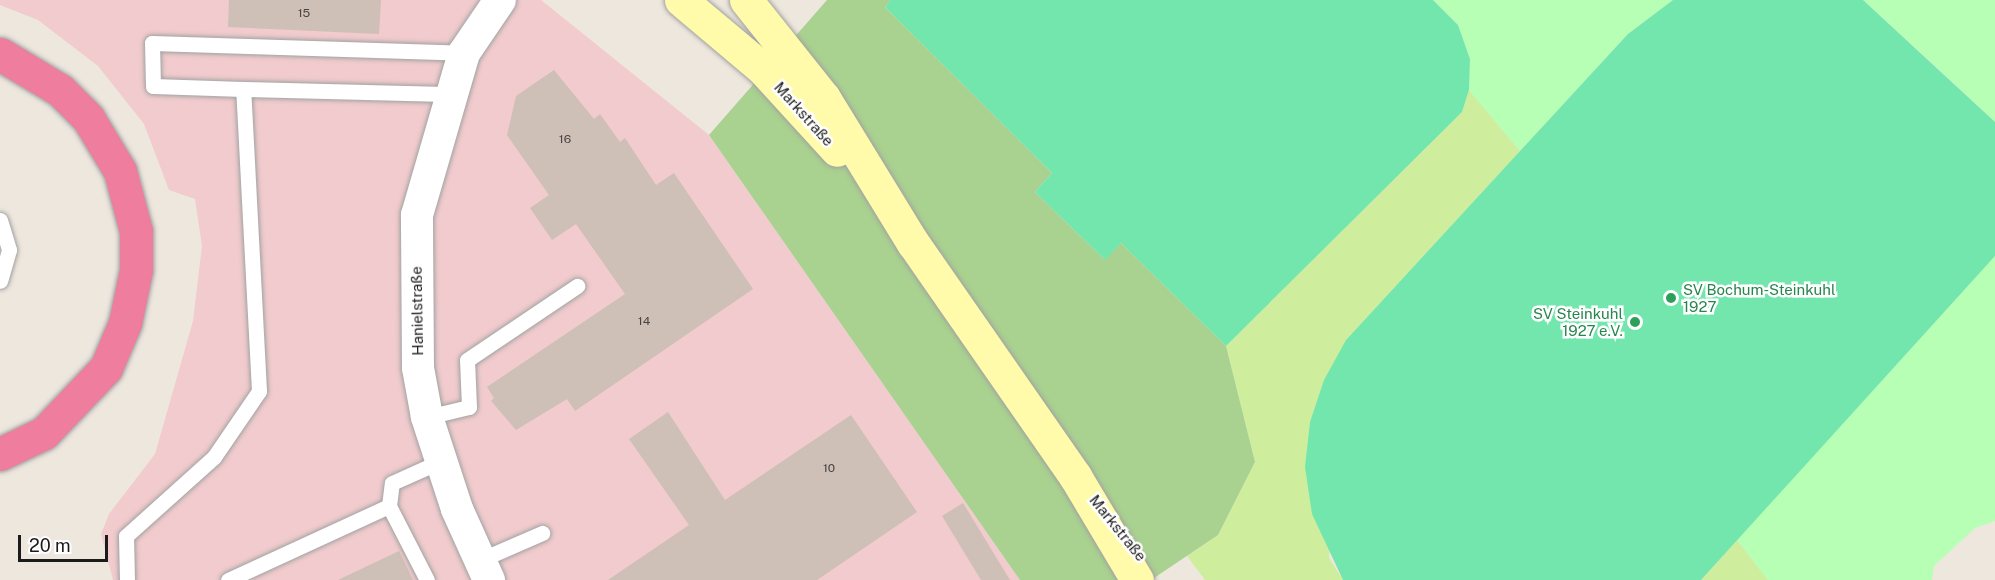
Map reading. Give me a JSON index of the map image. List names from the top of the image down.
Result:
{
  "streets": {
    "main road": ["Markstraße"],
    "street": ["Hanielstraße"]
  },
  "places": ["SV Bochum-Steinkuhl 1927", "SV Steinkuhl 1927 e.V."],
  "house_numbers": [
    "15",
    "16",
    "14",
    "10"
  ],
  "scale_bar": "20 m"
}
